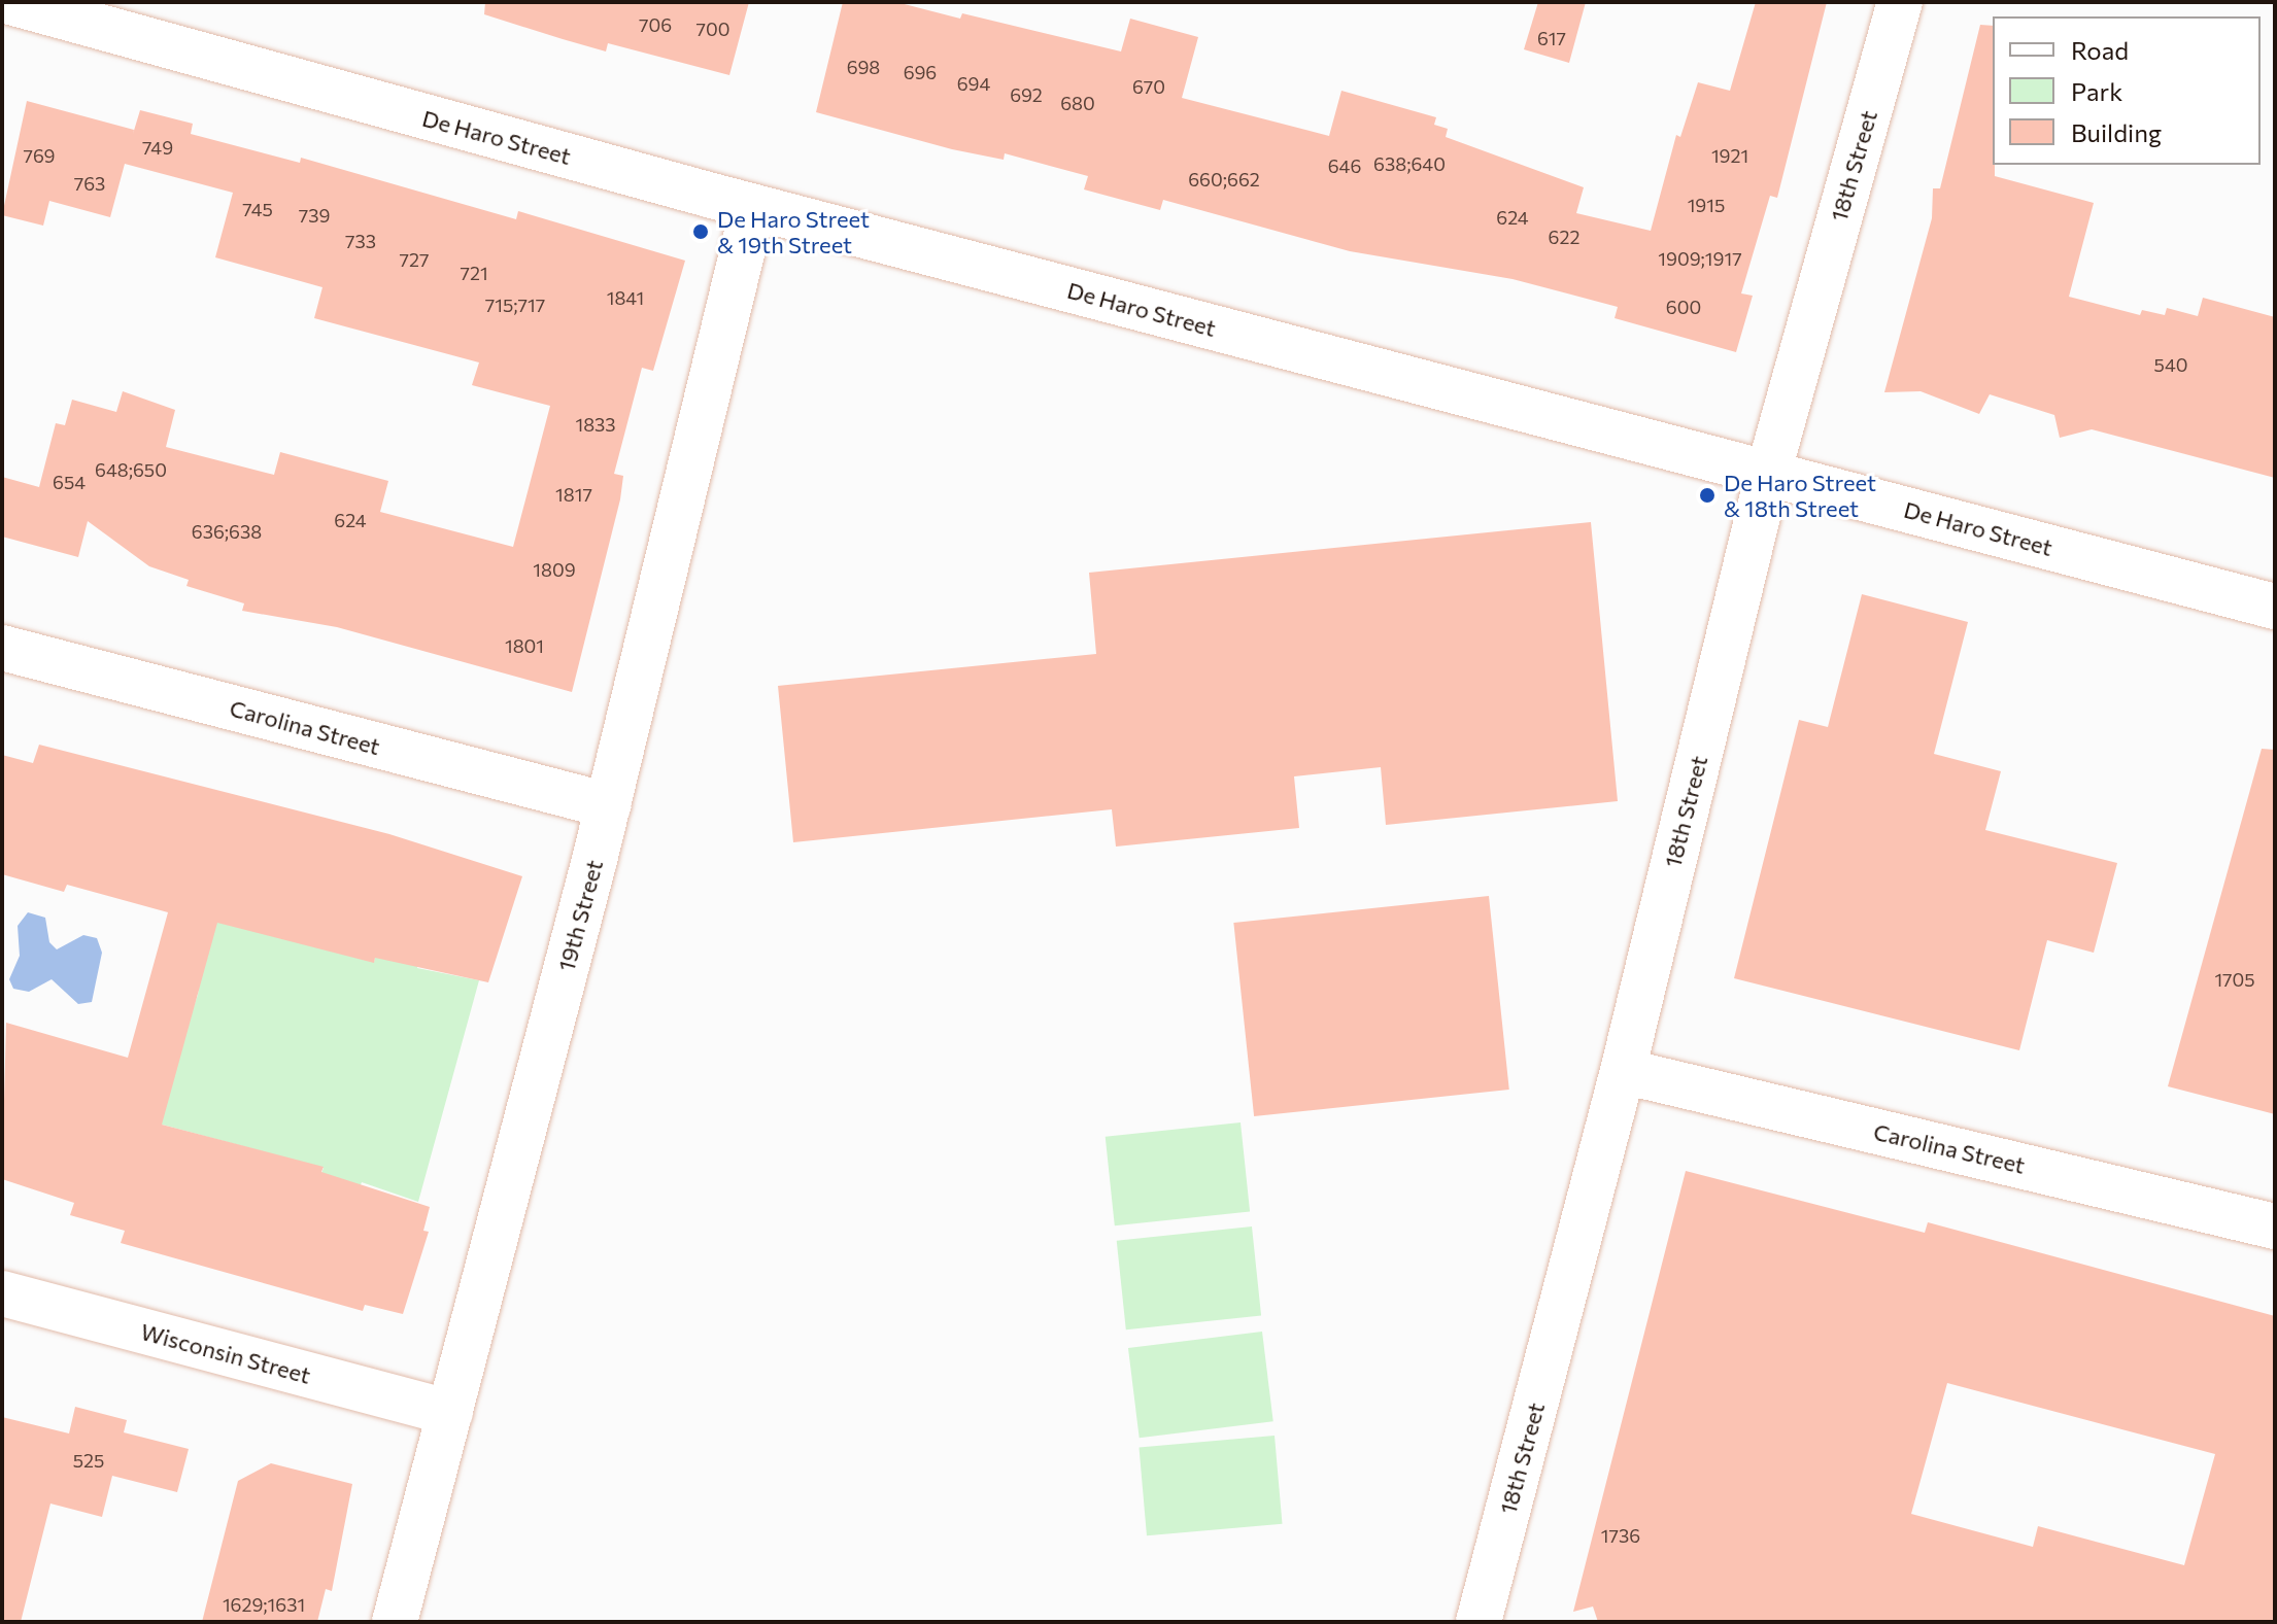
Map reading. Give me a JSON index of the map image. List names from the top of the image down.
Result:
{
  "streets": {
    "street": [
      "De Haro Street",
      "18th Street",
      "Carolina Street",
      "19th Street",
      "Wisconsin Street"
    ]
  },
  "crossings": [
    ["De Haro Street", "18th Street"],
    ["De Haro Street", "19th Street"],
    ["18th Street", "Carolina Street"],
    ["Carolina Street", "19th Street"],
    ["19th Street", "Wisconsin Street"]
  ],
  "places": ["De Haro Street & 19th Street", "De Haro Street & 18th Street"],
  "house_numbers": [
    "706",
    "700",
    "617",
    "698",
    "696",
    "694",
    "670",
    "692",
    "680",
    "749",
    "769",
    "1921",
    "638;640",
    "646",
    "660;662",
    "763",
    "1915",
    "745",
    "739",
    "624",
    "622",
    "733",
    "1909;1917",
    "727",
    "721",
    "1841",
    "715;717",
    "600",
    "540",
    "1833",
    "648;650",
    "654",
    "1817",
    "624",
    "636;638",
    "1809",
    "1801",
    "1705",
    "525",
    "1736",
    "1629;1631"
  ],
  "legend": ["Road", "Park", "Building"]
}
